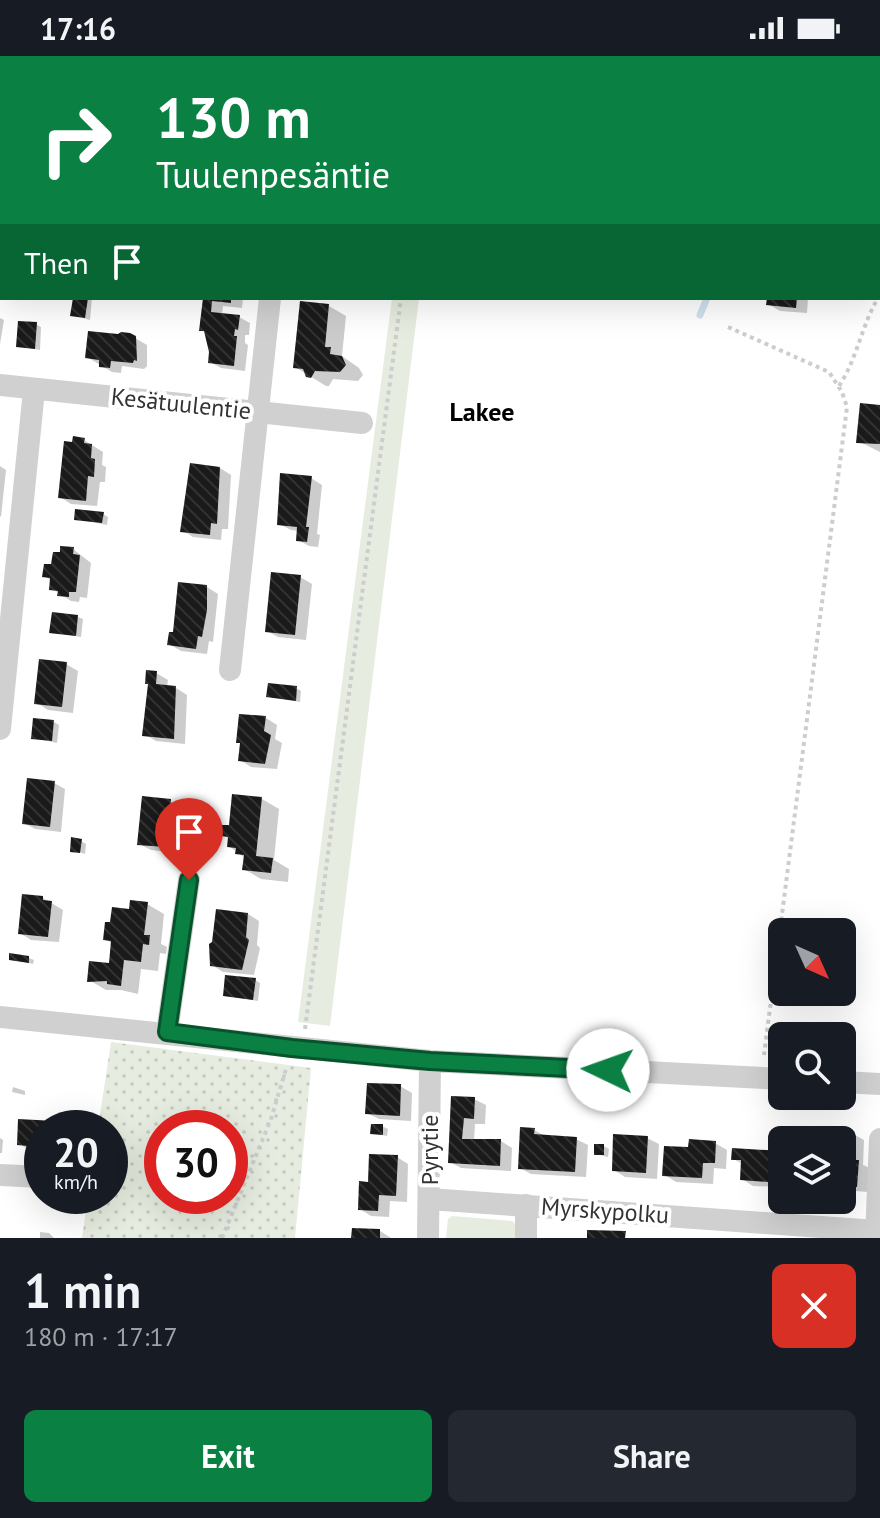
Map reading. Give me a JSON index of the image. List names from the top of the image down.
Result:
{
  "streets": {
    "street": ["Kesätuulentie", "Pyrytie", "Myrskypolku"]
  },
  "crossings": [
    ["Pyrytie", "Myrskypolku"]
  ],
  "districts": ["Lakee"],
  "north": "bottom right",
  "page": {
    "status": "17:16",
    "turn": ["130 m", "Tuulenpesäntie"],
    "then": "Then",
    "speed": "20 km/h",
    "limit": "30",
    "heading": ["1 min", "180 m · 17:17"],
    "buttons": ["Exit", "Share"]
  }
}
